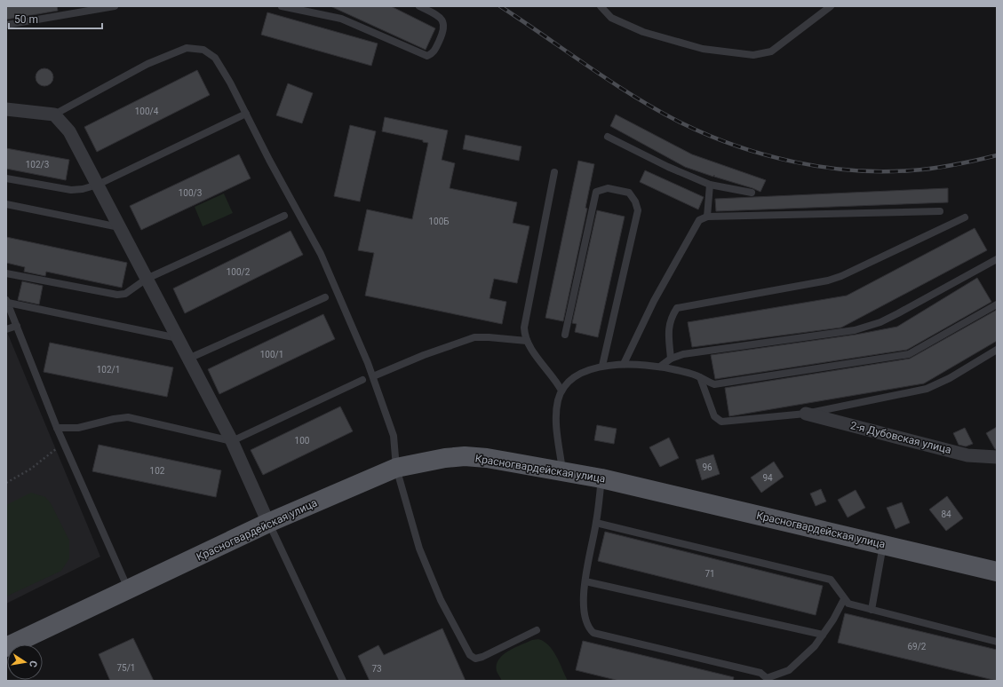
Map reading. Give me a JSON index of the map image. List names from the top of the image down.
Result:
{
  "streets": {
    "main road": ["Красногвардейская улица"],
    "street": ["2-я Дубовская улица"]
  },
  "house_numbers": [
    "100/4",
    "102/3",
    "100/3",
    "100Б",
    "100/2",
    "100/1",
    "102/1",
    "100",
    "96",
    "102",
    "94",
    "84",
    "71",
    "69/2",
    "75/1",
    "73"
  ],
  "scale_bar": "50 m",
  "north": "right"
}
